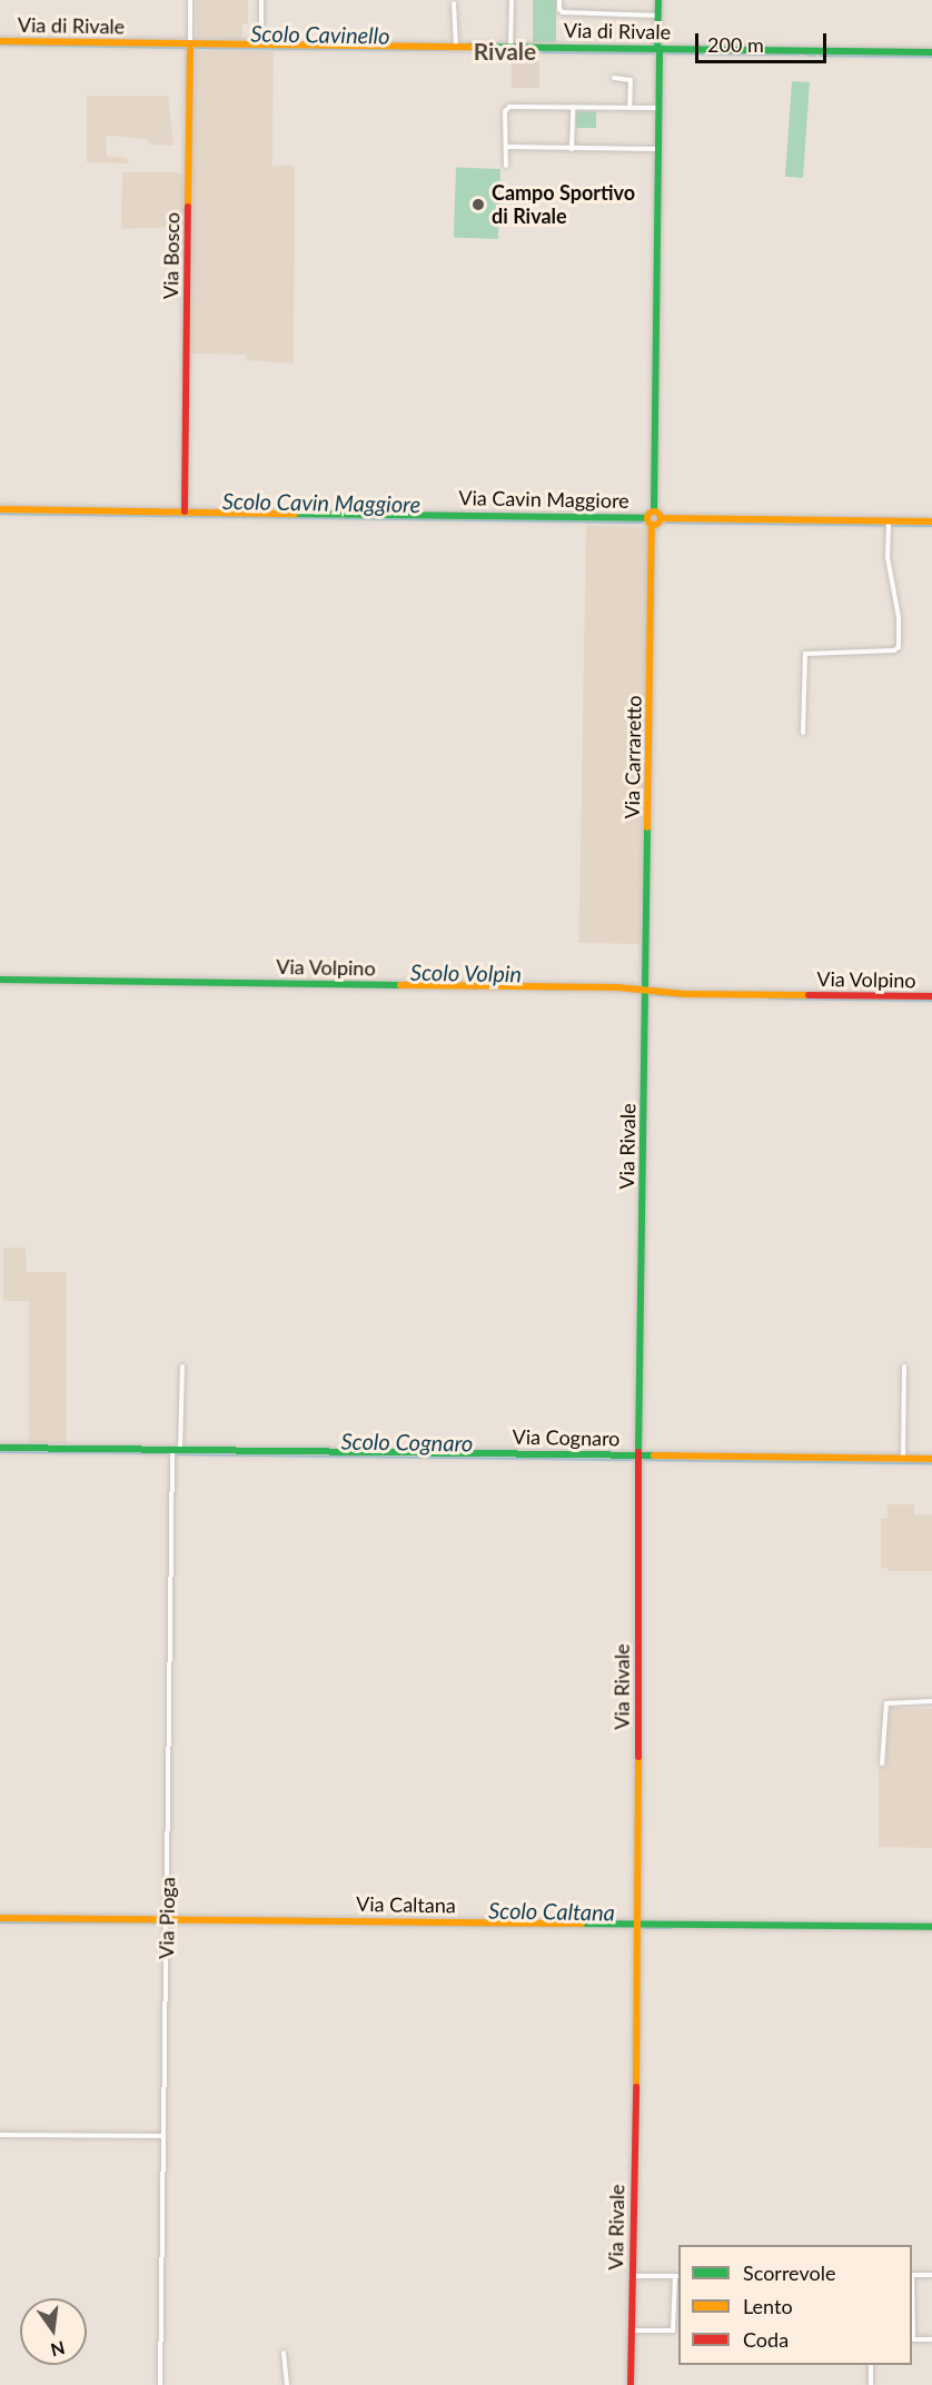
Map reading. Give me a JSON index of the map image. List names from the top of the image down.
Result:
{
  "streets": {
    "street": [
      "Via di Rivale",
      "Via Bosco",
      "Via Cavin Maggiore",
      "Via Carraretto",
      "Via Volpino",
      "Via Rivale",
      "Via Cognaro",
      "Via Caltana",
      "Via Pioga"
    ]
  },
  "crossings": [
    ["Via di Rivale", "Via Bosco"],
    ["Via Bosco", "Via Cavin Maggiore"],
    ["Via Cavin Maggiore", "Via Carraretto"],
    ["Via Carraretto", "Via Volpino"],
    ["Via Carraretto", "Via Rivale"],
    ["Via Volpino", "Via Rivale"],
    ["Via Rivale", "Via Cognaro"],
    ["Via Rivale", "Via Caltana"],
    ["Via Cognaro", "Via Pioga"],
    ["Via Caltana", "Via Pioga"]
  ],
  "districts": ["Rivale"],
  "water": [
    "Scolo Cavinello",
    "Scolo Cavin Maggiore",
    "Scolo Volpin",
    "Scolo Cognaro",
    "Scolo Caltana"
  ],
  "places": ["Campo Sportivo di Rivale"],
  "legend": ["Scorrevole", "Lento", "Coda"],
  "scale_bar": "200 m",
  "north": "bottom"
}
